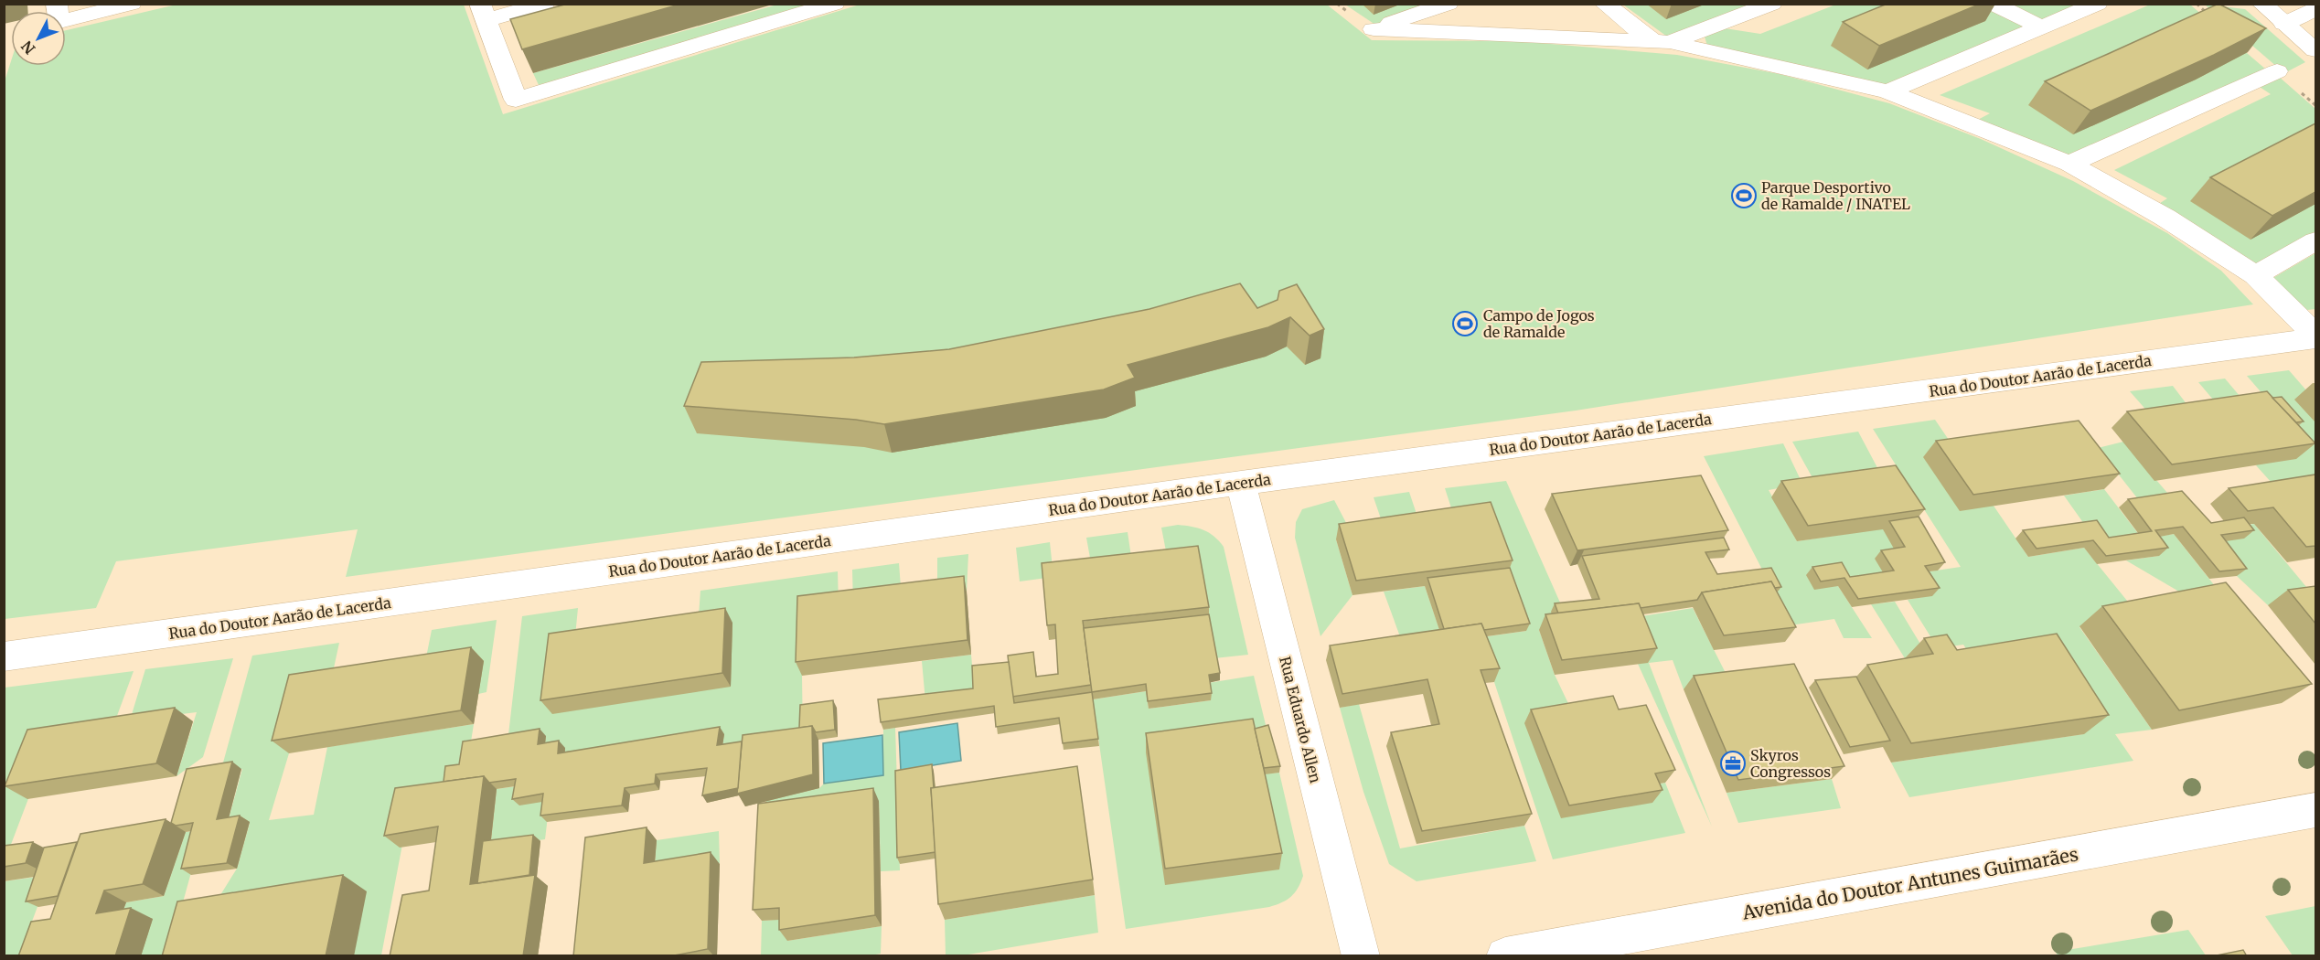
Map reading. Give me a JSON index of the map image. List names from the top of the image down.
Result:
{
  "streets": {
    "street": ["Rua do Doutor Aarão de Lacerda", "Rua Eduardo Allen", "Avenida do Doutor Antunes Guimarães"]
  },
  "crossings": [
    ["Rua do Doutor Aarão de Lacerda", "Rua Eduardo Allen"]
  ],
  "places": {
    "sports": ["Parque Desportivo de Ramalde / INATEL", "Campo de Jogos de Ramalde"],
    "office": ["Skyros Congressos"]
  },
  "north": "bottom left"
}
